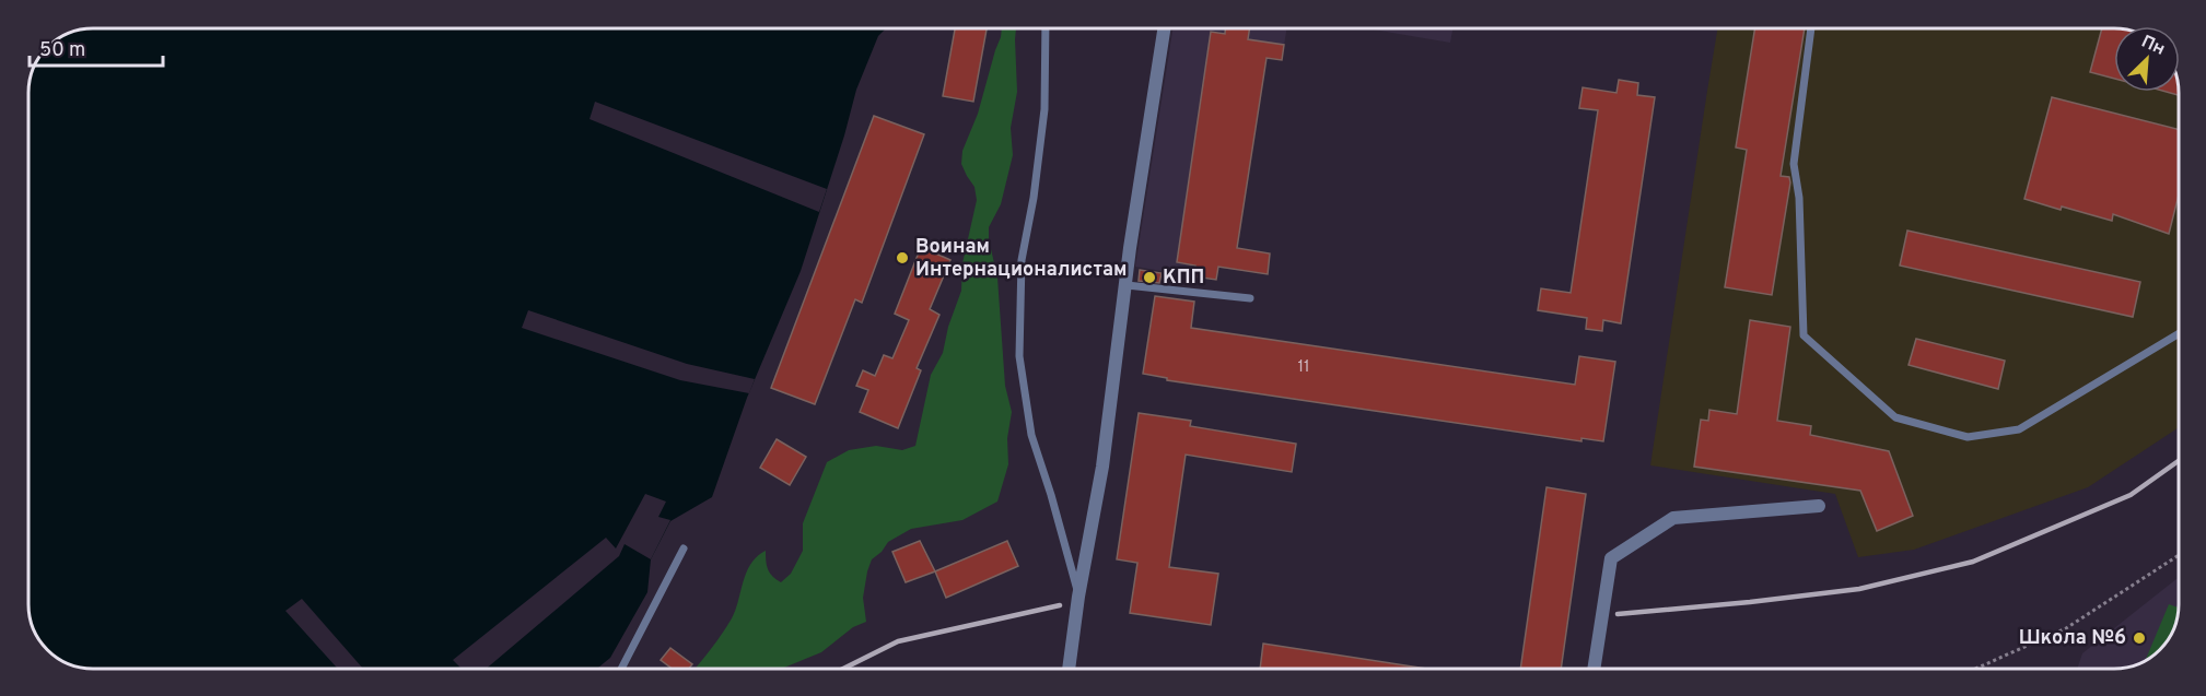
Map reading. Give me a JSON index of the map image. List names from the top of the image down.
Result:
{
  "places": ["Воинам Интернационалистам", "КПП", "Школа №6"],
  "house_numbers": ["11"],
  "scale_bar": "50 m",
  "north": "top right"
}
